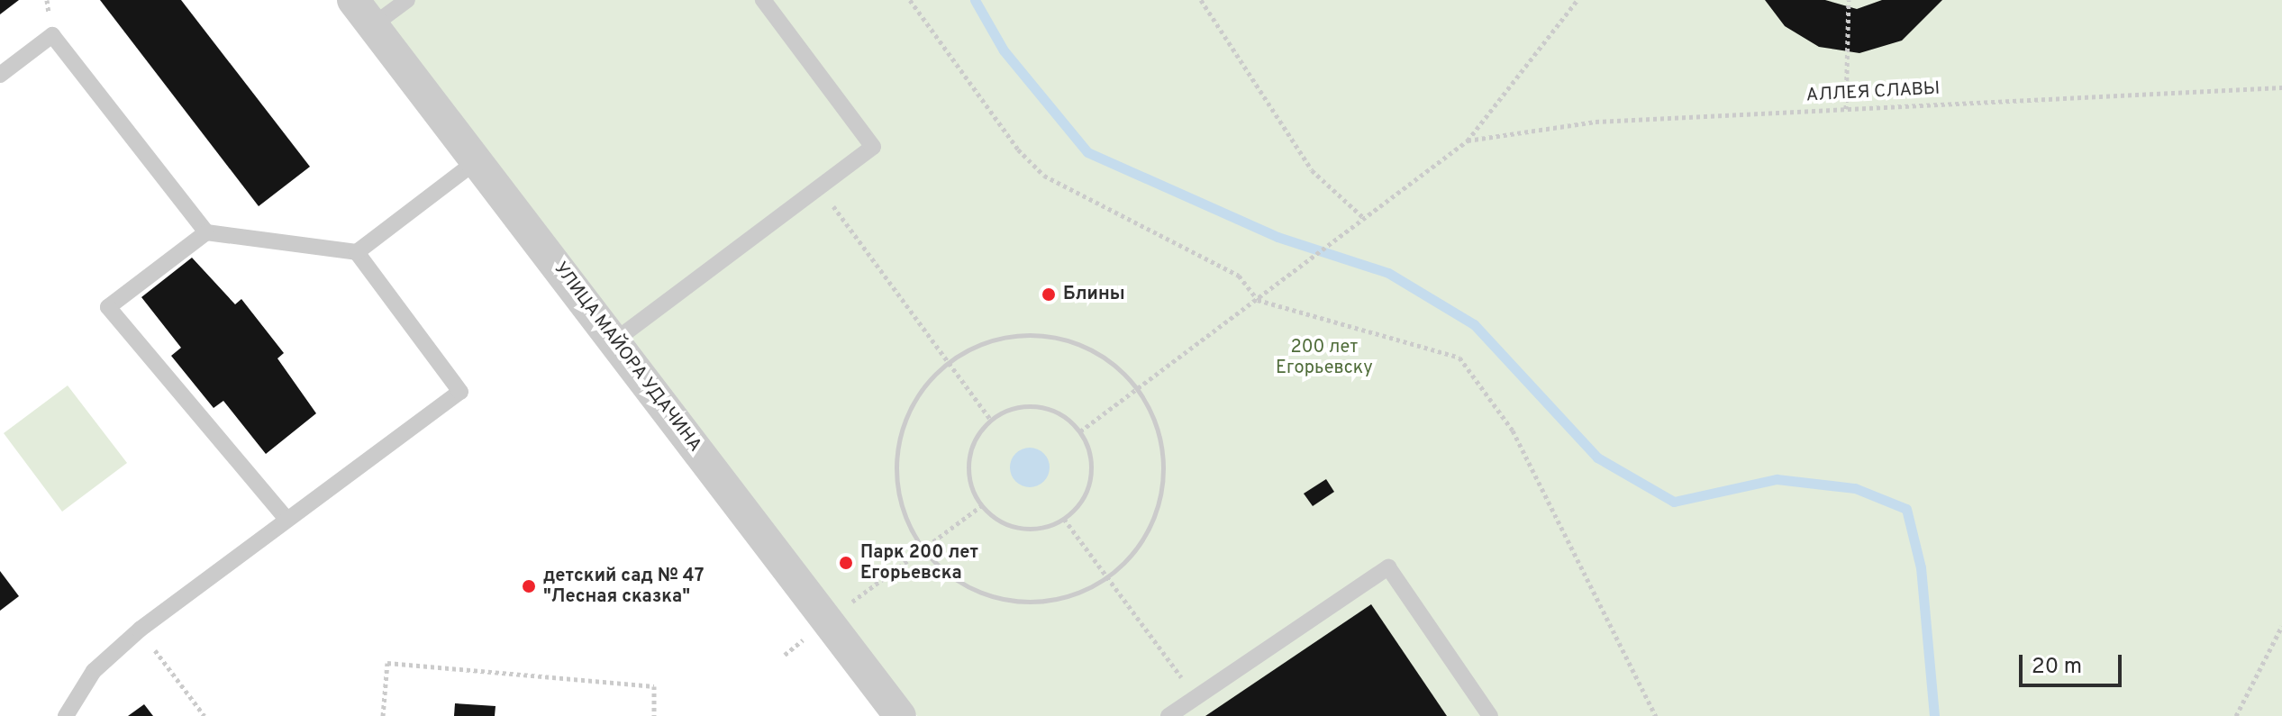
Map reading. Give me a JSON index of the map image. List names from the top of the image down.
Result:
{
  "streets": {
    "street": ["УЛИЦА МАЙОРА УДАЧИНА"],
    "path": ["АЛЛЕЯ СЛАВЫ"]
  },
  "parks": ["200 лет Егорьевску"],
  "places": ["Блины", "Парк 200 лет Егорьевска", "детский сад № 47 \"Лесная сказка\""],
  "scale_bar": "20 m"
}
